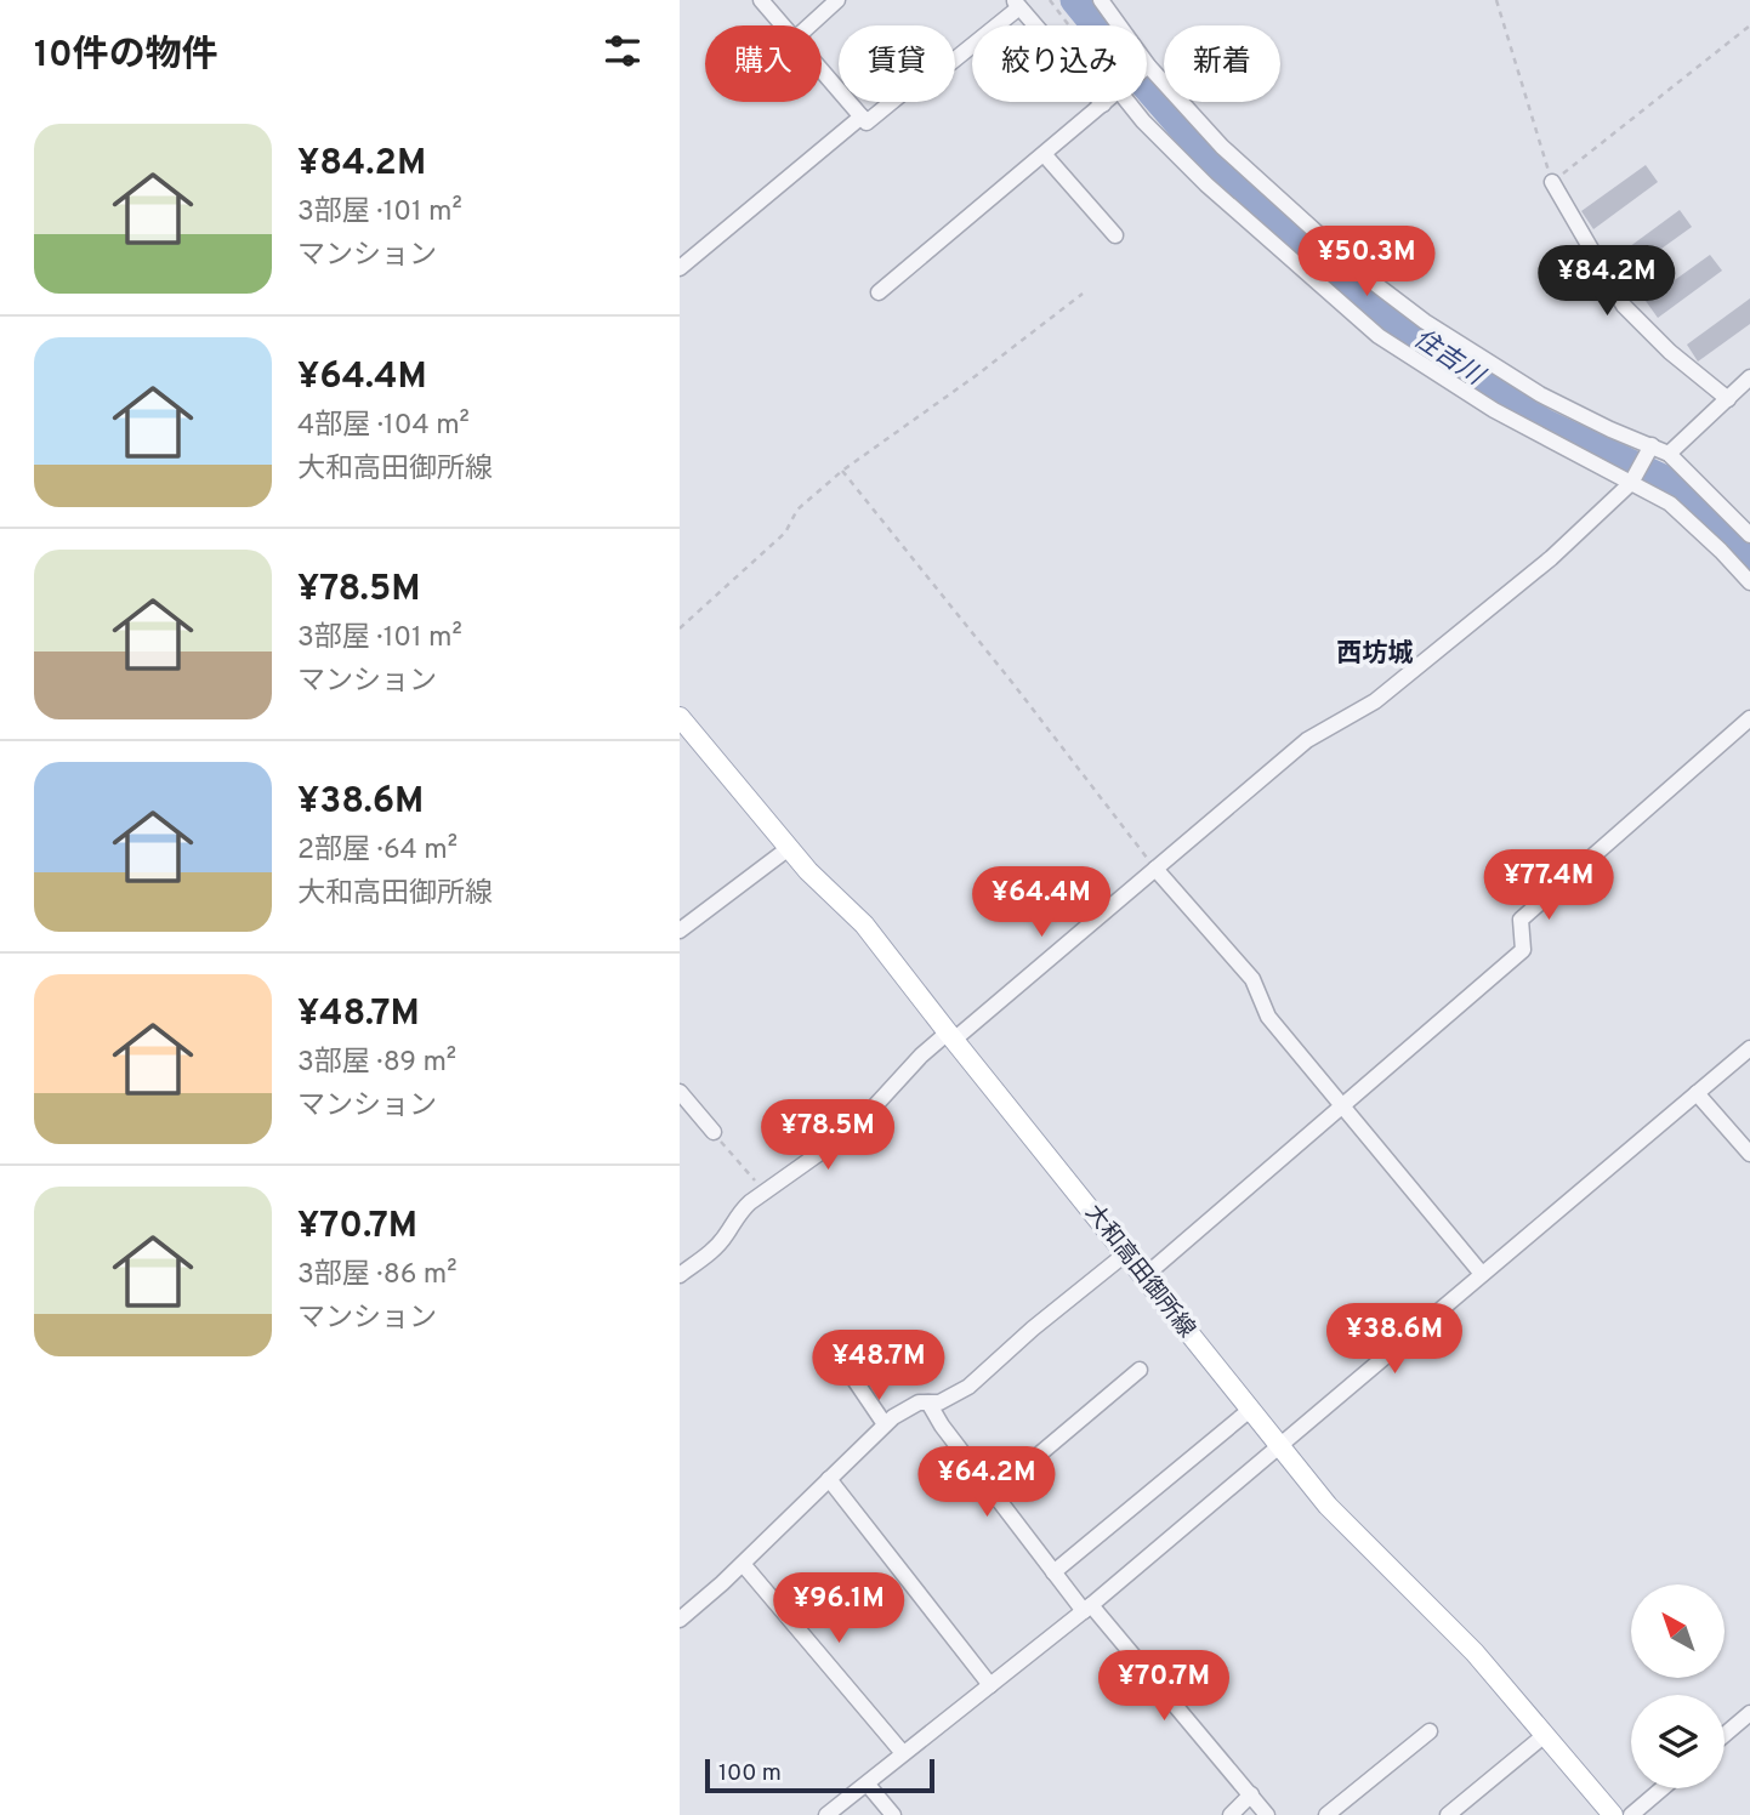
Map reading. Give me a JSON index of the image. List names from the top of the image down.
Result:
{
  "streets": {
    "main road": ["大和高田御所線"]
  },
  "districts": ["西坊城"],
  "water": ["住吉川"],
  "scale_bar": "100 m",
  "north": "top left",
  "page": {
    "heading": "10件の物件",
    "chip": [
      "購入",
      "賃貸",
      "絞り込み",
      "新着"
    ],
    "list": [
      {
        "name": "¥84.2M",
        "note": "3部屋 · 101 m² · マンション"
      },
      {
        "name": "¥64.4M",
        "note": "4部屋 · 104 m² · 大和高田御所線"
      },
      {
        "name": "¥78.5M",
        "note": "3部屋 · 101 m² · マンション"
      },
      {
        "name": "¥38.6M",
        "note": "2部屋 · 64 m² · 大和高田御所線"
      },
      {
        "name": "¥48.7M",
        "note": "3部屋 · 89 m² · マンション"
      },
      {
        "name": "¥70.7M",
        "note": "3部屋 · 86 m² · マンション"
      }
    ],
    "price": [
      "¥50.3M",
      "¥84.2M",
      "¥77.4M",
      "¥64.4M",
      "¥78.5M",
      "¥38.6M",
      "¥48.7M",
      "¥64.2M",
      "¥96.1M",
      "¥70.7M"
    ],
    "scale": "100 m"
  }
}
